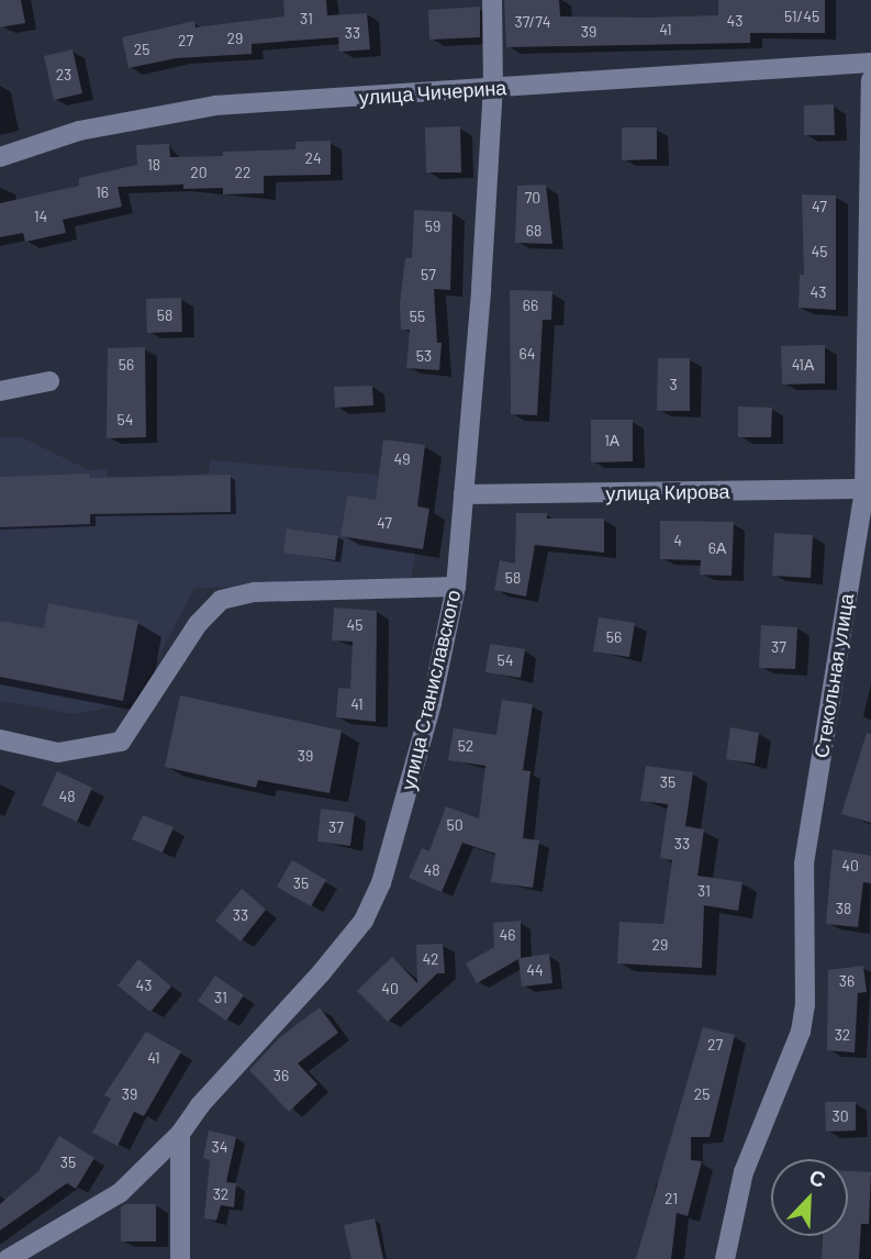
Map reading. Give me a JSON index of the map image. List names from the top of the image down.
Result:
{
  "streets": {
    "street": [
      "улица Чичерина",
      "улица Кирова",
      "Стекольная улица",
      "улица Станиславского"
    ]
  },
  "crossings": [
    ["улица Чичерина", "улица Станиславского"],
    ["улица Кирова", "Стекольная улица"],
    ["улица Кирова", "улица Станиславского"]
  ],
  "house_numbers": [
    "51/45",
    "31",
    "43",
    "37/74",
    "41",
    "39",
    "33",
    "29",
    "27",
    "25",
    "23",
    "24",
    "18",
    "20",
    "22",
    "16",
    "70",
    "47",
    "14",
    "59",
    "68",
    "45",
    "57",
    "43",
    "66",
    "58",
    "55",
    "64",
    "53",
    "56",
    "41А",
    "3",
    "54",
    "1А",
    "49",
    "47",
    "4",
    "6А",
    "58",
    "45",
    "56",
    "37",
    "54",
    "41",
    "52",
    "39",
    "35",
    "48",
    "50",
    "37",
    "33",
    "40",
    "48",
    "35",
    "31",
    "38",
    "33",
    "46",
    "29",
    "42",
    "44",
    "36",
    "43",
    "40",
    "31",
    "32",
    "27",
    "41",
    "36",
    "39",
    "25",
    "30",
    "34",
    "35",
    "32",
    "21"
  ],
  "north": "top right"
}
